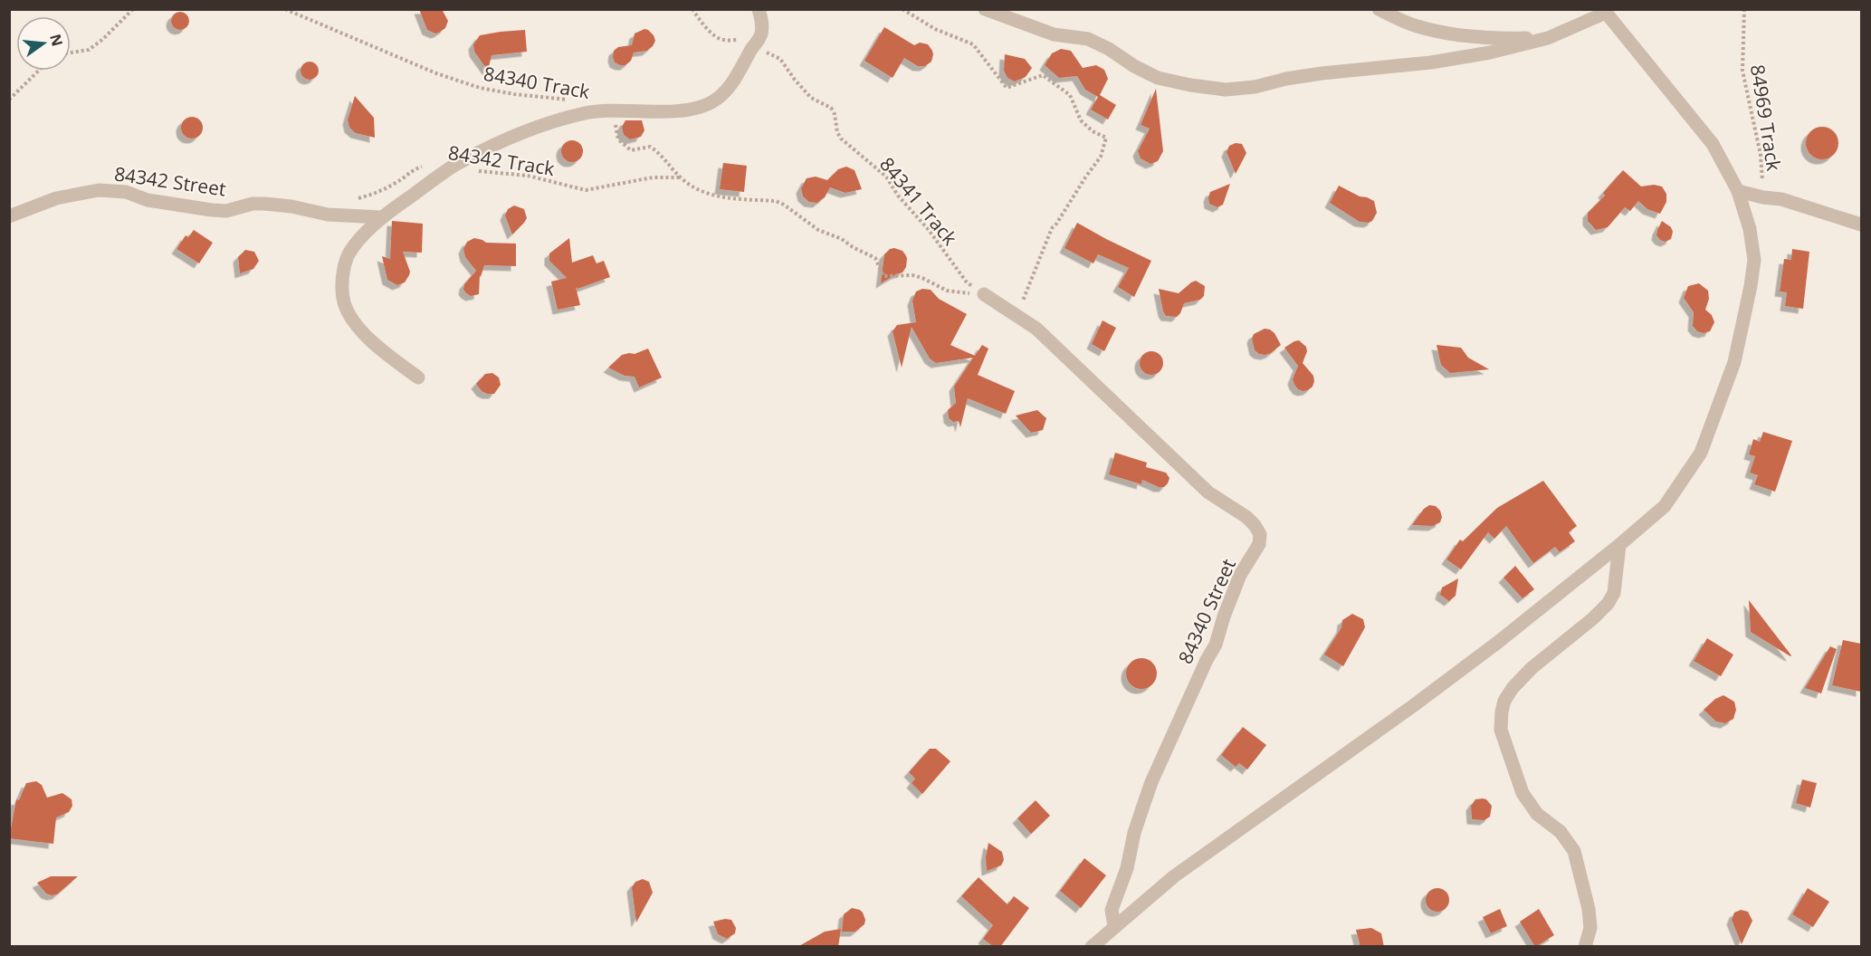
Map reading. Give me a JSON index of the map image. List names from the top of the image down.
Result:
{
  "streets": {
    "street": ["84342 Street", "84340 Street"],
    "path": [
      "84340 Track",
      "84969 Track",
      "84342 Track",
      "84341 Track"
    ]
  },
  "crossings": [
    ["84340 Track", "84342 Track"],
    ["84340 Track", "84341 Track"],
    ["84340 Track", "84340 Street"],
    ["84341 Track", "84340 Street"]
  ],
  "north": "right"
}
